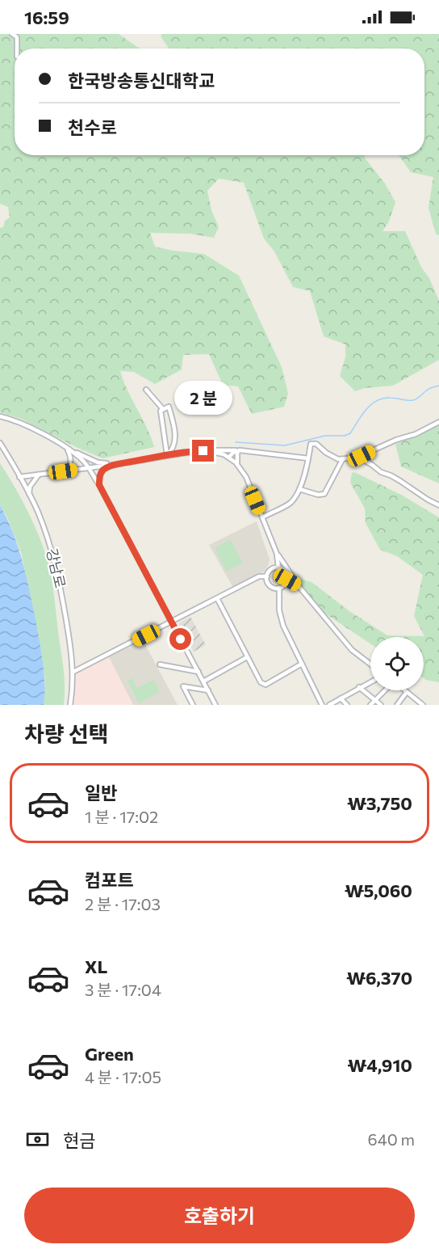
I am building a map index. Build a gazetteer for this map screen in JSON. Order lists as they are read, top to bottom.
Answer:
{
  "streets": {
    "street": ["강남로"]
  },
  "page": {
    "status": "16:59",
    "banner": ["한국방송통신대학교", "천수로"],
    "bubble": "2 분",
    "heading": "차량 선택",
    "list": [
      {
        "name": "일반",
        "note": "1 분 · 17:02",
        "value": "₩3,750"
      },
      {
        "name": "컴포트",
        "note": "2 분 · 17:03",
        "value": "₩5,060"
      },
      {
        "name": "XL",
        "note": "3 분 · 17:04",
        "value": "₩6,370"
      },
      {
        "name": "Green",
        "note": "4 분 · 17:05",
        "value": "₩4,910"
      }
    ],
    "pay": ["현금", "640 m"],
    "buttons": "호출하기"
  }
}
